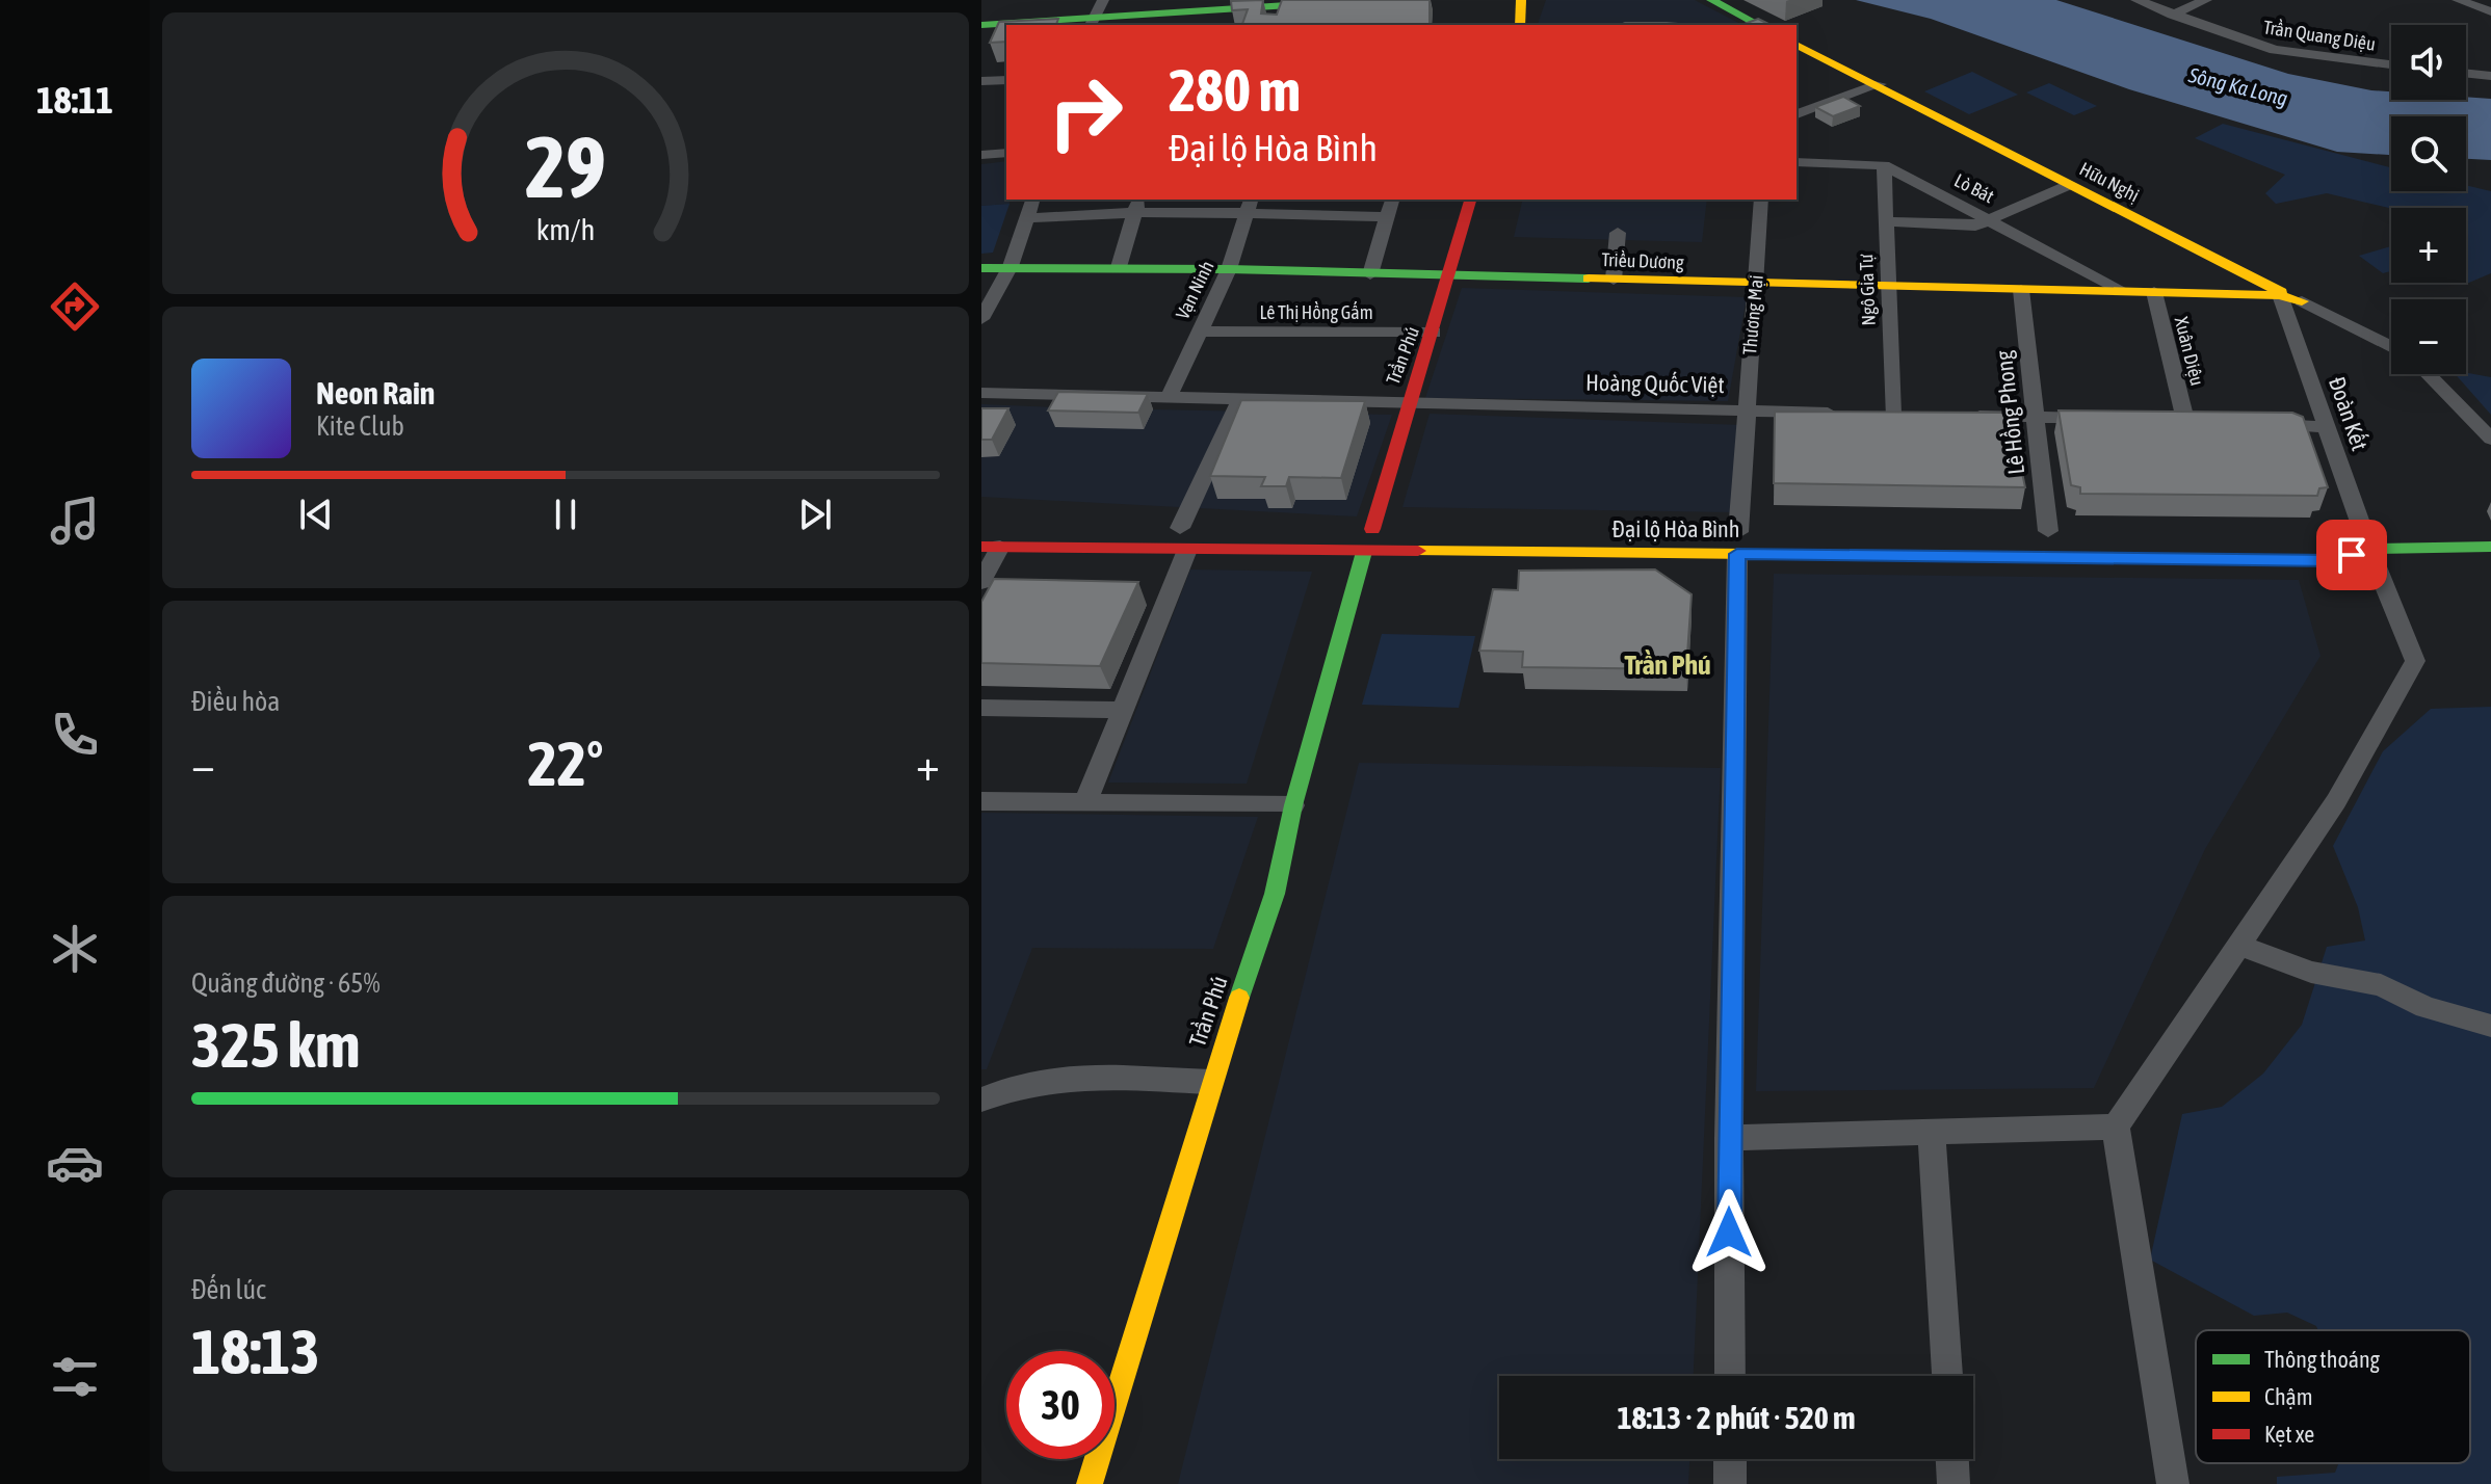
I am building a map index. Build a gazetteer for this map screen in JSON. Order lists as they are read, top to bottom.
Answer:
{
  "streets": {
    "main road": [
      "Hữu Nghị",
      "Triều Dương",
      "Trần Phú",
      "Đại lộ Hòa Bình"
    ],
    "street": [
      "Trần Quang Diệu",
      "Lò Bát",
      "Vạn Ninh",
      "Ngô Gia Tự",
      "Lê Thị Hồng Gấm",
      "Thương Mại",
      "Xuân Diệu",
      "Hoàng Quốc Việt",
      "Lê Hồng Phong",
      "Đoàn Kết"
    ]
  },
  "crossings": [
    ["Hữu Nghị", "Triều Dương"],
    ["Lò Bát", "Triều Dương"],
    ["Lò Bát", "Ngô Gia Tự"],
    ["Triều Dương", "Vạn Ninh"],
    ["Triều Dương", "Ngô Gia Tự"],
    ["Triều Dương", "Thương Mại"],
    ["Triều Dương", "Xuân Diệu"],
    ["Triều Dương", "Trần Phú"],
    ["Triều Dương", "Lê Hồng Phong"],
    ["Triều Dương", "Đoàn Kết"],
    ["Vạn Ninh", "Lê Thị Hồng Gấm"],
    ["Vạn Ninh", "Hoàng Quốc Việt"],
    ["Lê Thị Hồng Gấm", "Trần Phú"],
    ["Thương Mại", "Hoàng Quốc Việt"],
    ["Thương Mại", "Đại lộ Hòa Bình"],
    ["Trần Phú", "Hoàng Quốc Việt"],
    ["Trần Phú", "Đại lộ Hòa Bình"],
    ["Đoàn Kết", "Đại lộ Hòa Bình"]
  ],
  "districts": ["Trần Phú"],
  "water": ["Sông Ka Long"],
  "legend": ["Thông thoáng", "Chậm", "Kẹt xe"],
  "page": {
    "tabs": "18:11",
    "map_buttons": ["+", "−"],
    "turn": ["280 m", "Đại lộ Hòa Bình"],
    "song": ["Neon Rain", "Kite Club"],
    "tile": [
      "Điều hòa",
      ["Quãng đường · 65%", "325 km"],
      ["Đến lúc", "18:13"]
    ],
    "heat": ["−", "22°", "+"],
    "limit": "30",
    "trip": "18:13 · 2 phút · 520 m",
    "gauge": ["29", "km/h"]
  }
}
